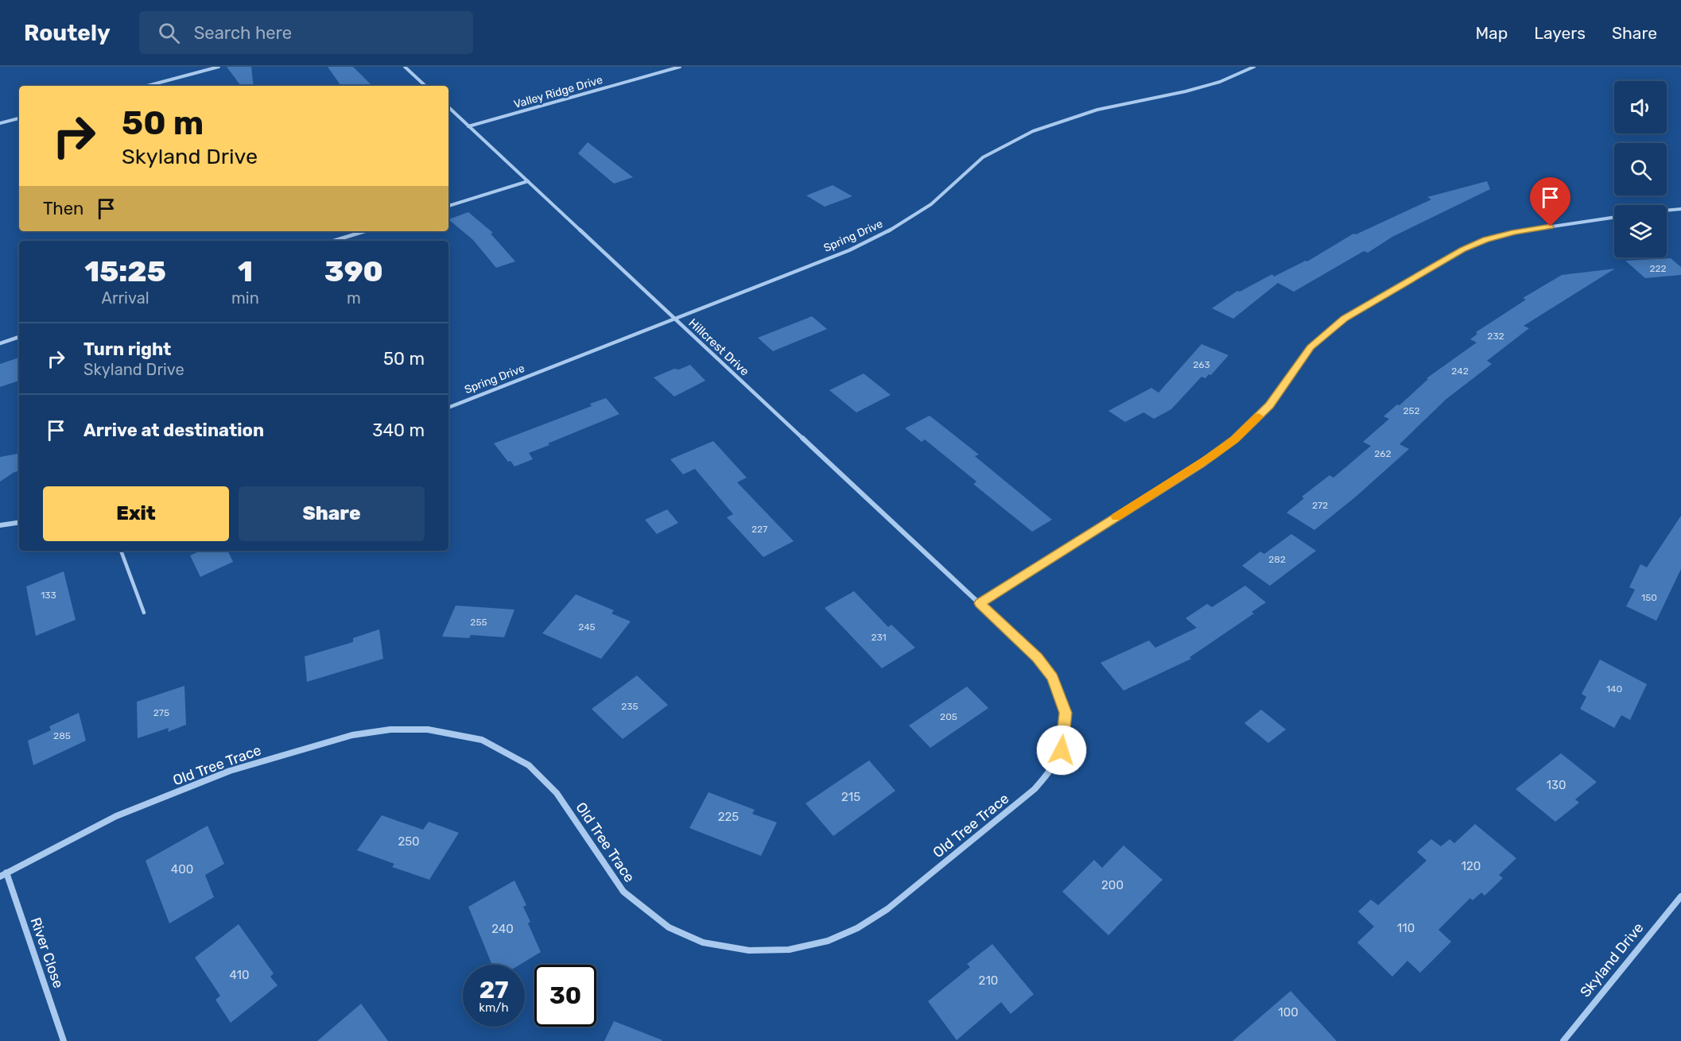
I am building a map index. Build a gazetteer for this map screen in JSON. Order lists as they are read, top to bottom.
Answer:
{
  "streets": {
    "street": [
      "Valley Ridge Drive",
      "Spring Drive",
      "Hillcrest Drive",
      "Old Tree Trace",
      "River Close",
      "Skyland Drive"
    ]
  },
  "crossings": [
    ["Valley Ridge Drive", "Hillcrest Drive"],
    ["Spring Drive", "Hillcrest Drive"],
    ["Hillcrest Drive", "Old Tree Trace"],
    ["Old Tree Trace", "River Close"]
  ],
  "house_numbers": [
    "222",
    "232",
    "263",
    "242",
    "252",
    "262",
    "272",
    "227",
    "282",
    "133",
    "150",
    "255",
    "245",
    "231",
    "140",
    "235",
    "275",
    "205",
    "285",
    "130",
    "215",
    "225",
    "250",
    "120",
    "400",
    "200",
    "110",
    "240",
    "410",
    "210",
    "100"
  ],
  "page": {
    "header": "Routely",
    "search": "Search here",
    "nav": ["Map", "Layers", "Share"],
    "turn": ["50 m", "Skyland Drive"],
    "then": "Then",
    "eta": [
      "15:25",
      "Arrival",
      "1",
      "min",
      "390",
      "m"
    ],
    "list": [
      {
        "name": "Turn right",
        "note": "Skyland Drive",
        "value": "50 m"
      },
      {
        "name": "Arrive at destination",
        "value": "340 m"
      }
    ],
    "buttons": ["Exit", "Share"],
    "speed": "27 km/h",
    "limit": "30"
  }
}
